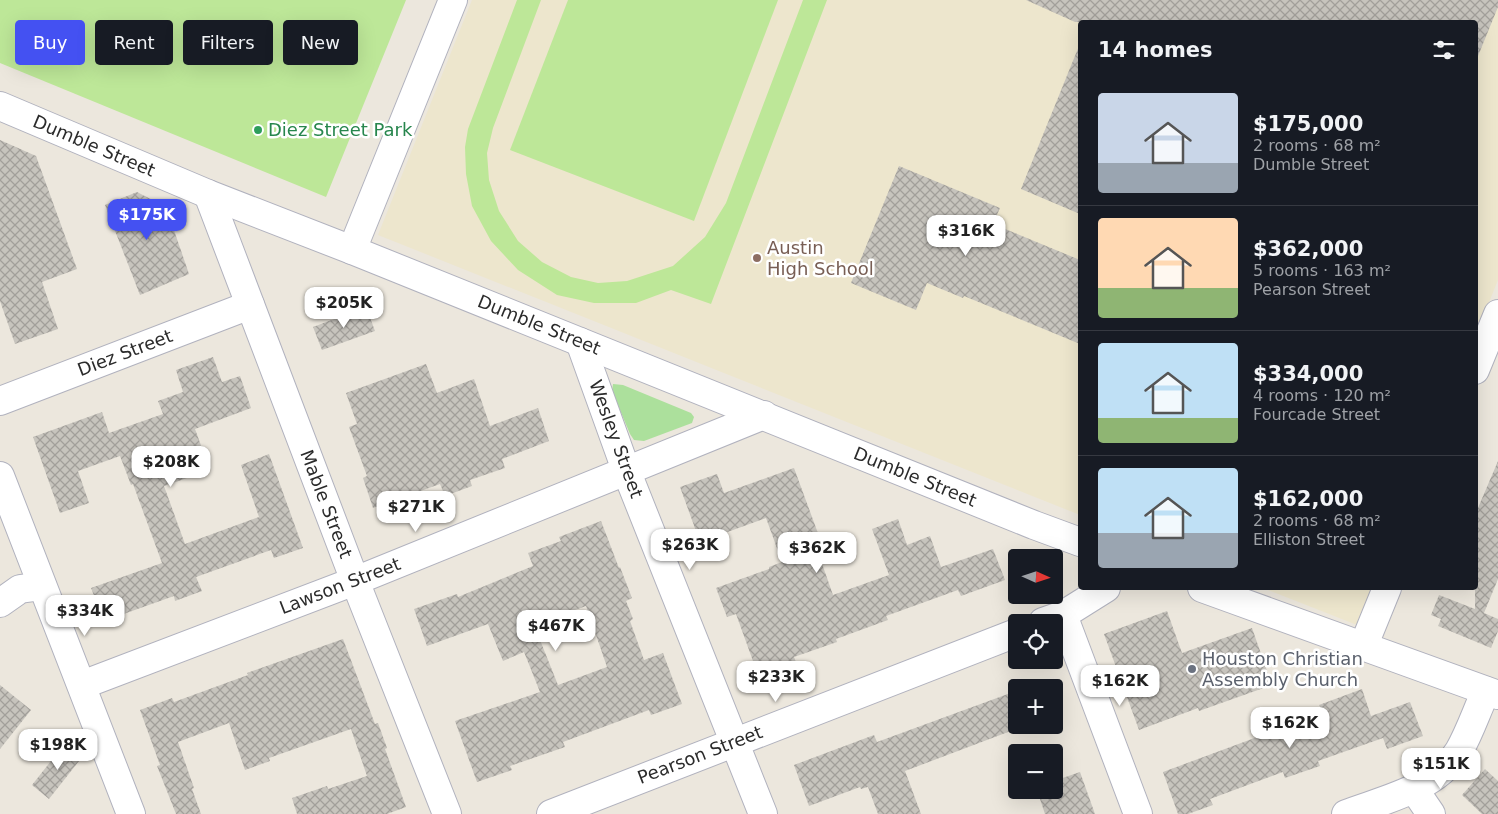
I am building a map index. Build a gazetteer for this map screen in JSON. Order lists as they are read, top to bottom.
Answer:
{
  "streets": {
    "street": [
      "Dumble Street",
      "Diez Street",
      "Wesley Street",
      "Mable Street",
      "Lawson Street",
      "Pearson Street"
    ]
  },
  "crossings": [
    ["Dumble Street", "Wesley Street"],
    ["Dumble Street", "Mable Street"],
    ["Dumble Street", "Lawson Street"],
    ["Diez Street", "Mable Street"],
    ["Wesley Street", "Lawson Street"],
    ["Wesley Street", "Pearson Street"],
    ["Mable Street", "Lawson Street"]
  ],
  "places": ["Diez Street Park", "Austin High School", "Houston Christian Assembly Church"],
  "north": "right",
  "page": {
    "chip": [
      "Buy",
      "Rent",
      "Filters",
      "New"
    ],
    "heading": "14 homes",
    "list": [
      {
        "name": "$175,000",
        "note": "2 rooms · 68 m² · Dumble Street"
      },
      {
        "name": "$362,000",
        "note": "5 rooms · 163 m² · Pearson Street"
      },
      {
        "name": "$334,000",
        "note": "4 rooms · 120 m² · Fourcade Street"
      },
      {
        "name": "$162,000",
        "note": "2 rooms · 68 m² · Elliston Street"
      }
    ],
    "price": [
      "$175K",
      "$316K",
      "$205K",
      "$208K",
      "$271K",
      "$263K",
      "$362K",
      "$334K",
      "$467K",
      "$233K",
      "$162K",
      "$162K",
      "$198K",
      "$151K"
    ],
    "map_buttons": ["+", "−"]
  }
}
